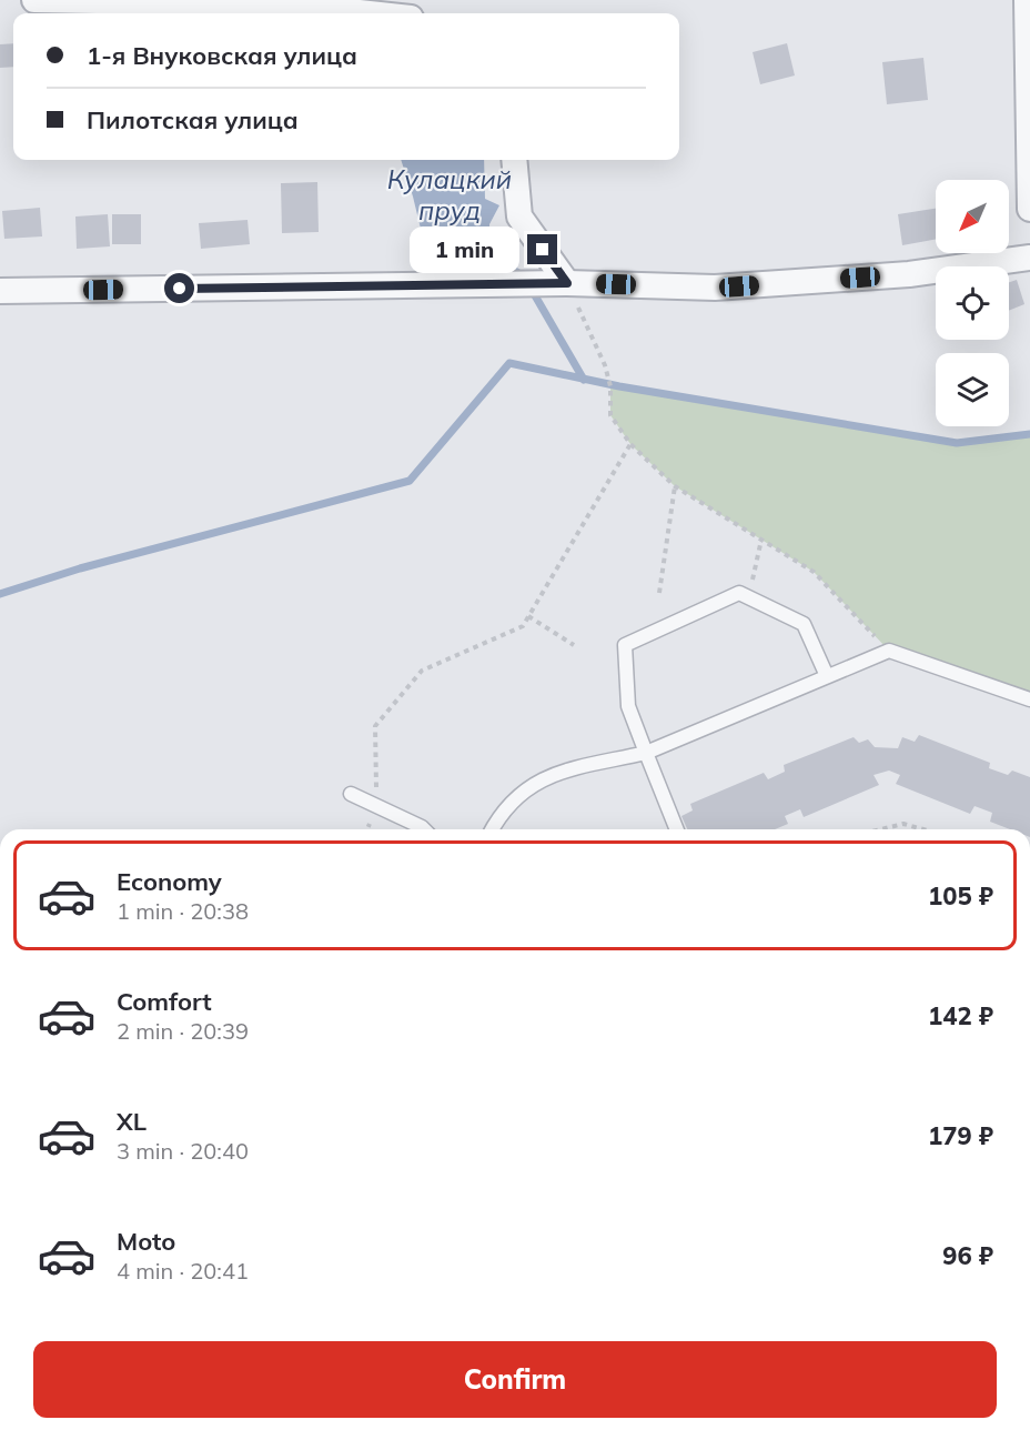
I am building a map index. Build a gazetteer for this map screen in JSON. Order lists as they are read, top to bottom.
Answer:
{
  "water": ["Кулацкий пруд"],
  "north": "bottom left",
  "page": {
    "banner": ["1-я Внуковская улица", "Пилотская улица"],
    "bubble": "1 min",
    "list": [
      {
        "name": "Economy",
        "note": "1 min · 20:38",
        "value": "105 ₽"
      },
      {
        "name": "Comfort",
        "note": "2 min · 20:39",
        "value": "142 ₽"
      },
      {
        "name": "XL",
        "note": "3 min · 20:40",
        "value": "179 ₽"
      },
      {
        "name": "Moto",
        "note": "4 min · 20:41",
        "value": "96 ₽"
      }
    ],
    "buttons": "Confirm"
  }
}
